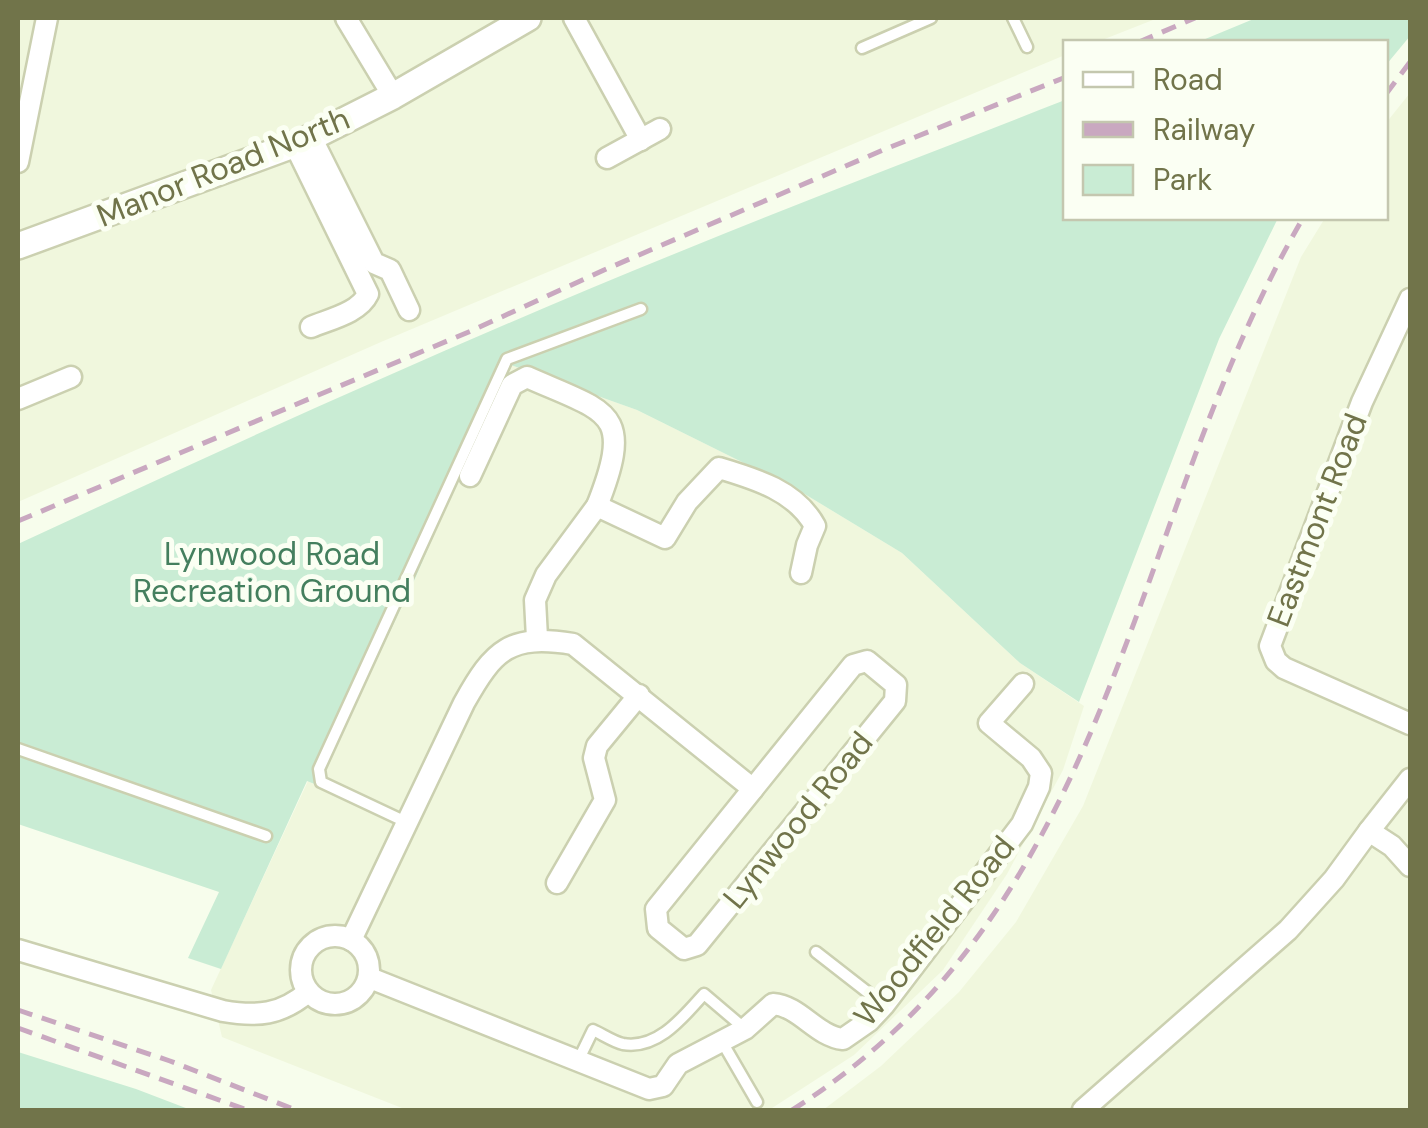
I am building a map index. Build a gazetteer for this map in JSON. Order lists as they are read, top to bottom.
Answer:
{
  "streets": {
    "street": [
      "Manor Road North",
      "Eastmont Road",
      "Lynwood Road",
      "Woodfield Road"
    ]
  },
  "parks": ["Lynwood Road Recreation Ground"],
  "legend": ["Road", "Railway", "Park"]
}
